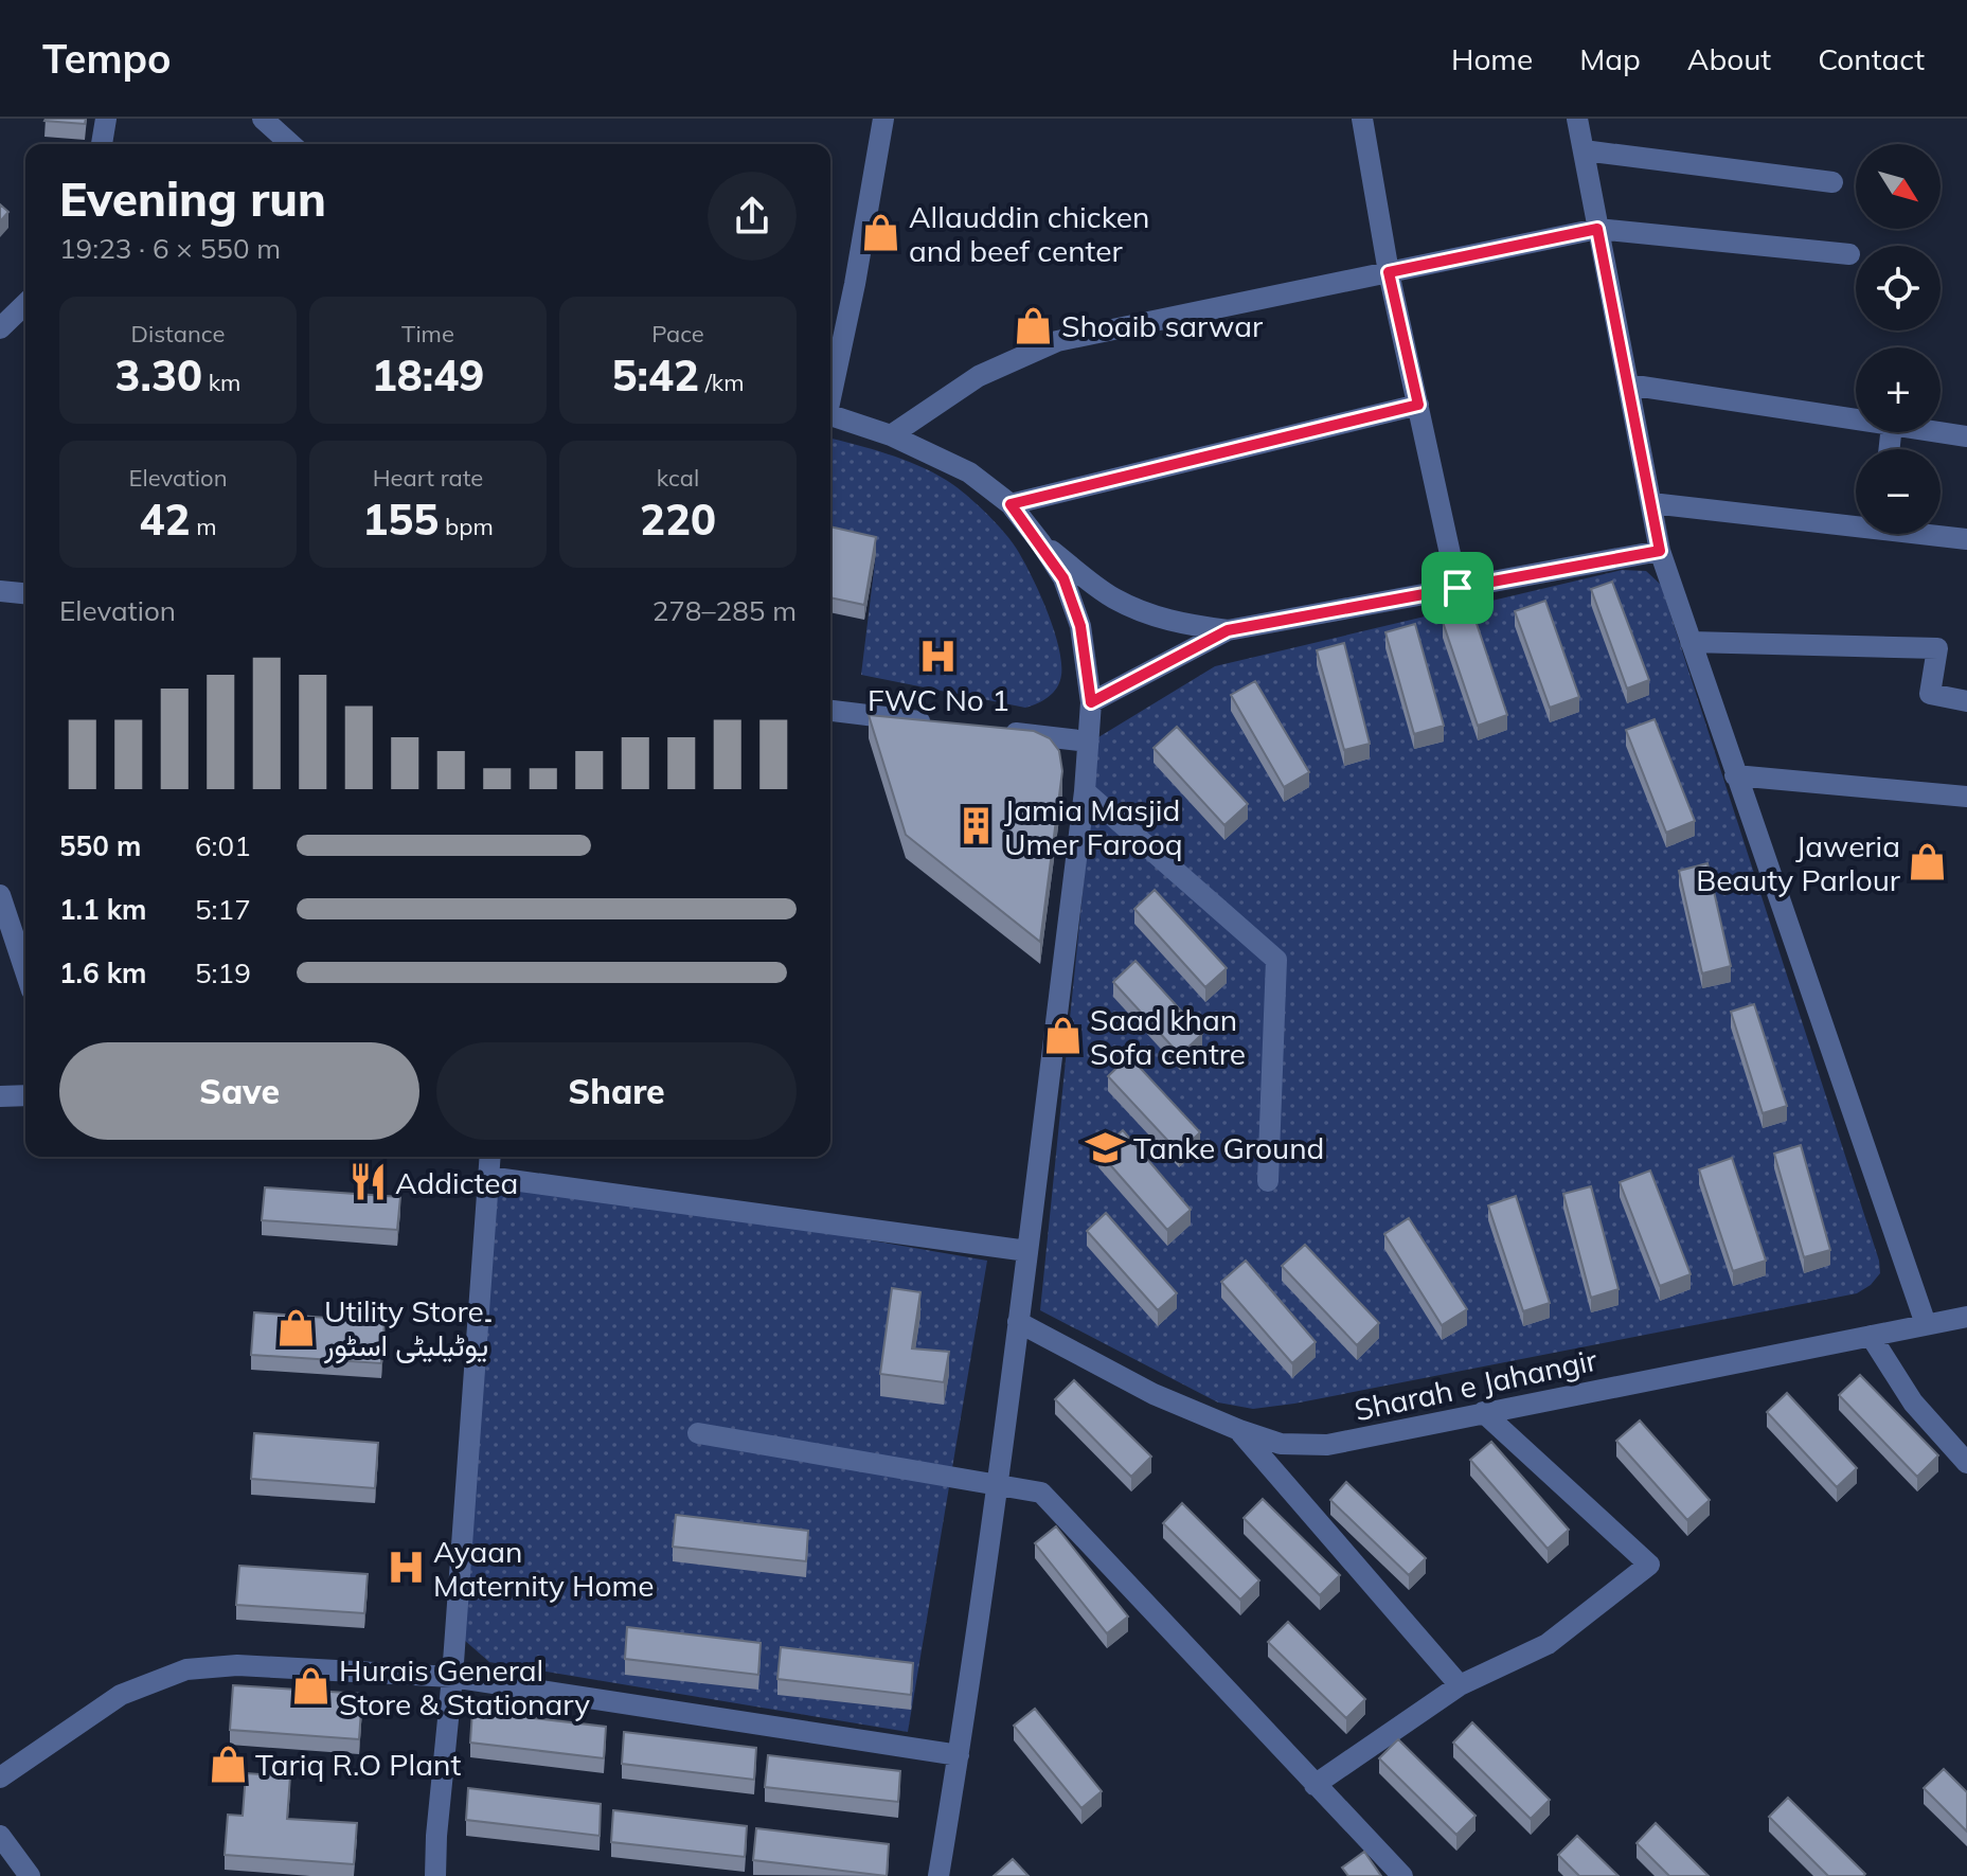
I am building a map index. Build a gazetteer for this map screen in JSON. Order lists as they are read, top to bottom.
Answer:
{
  "streets": {
    "street": ["Sharah e Jahangir"]
  },
  "places": {
    "shop": [
      "Allauddin chicken and beef center",
      "Shoaib sarwar",
      "Jaweria Beauty Parlour",
      "Saad khan Sofa centre",
      "Utility Store۔ یوٹیلیٹی اسٹور",
      "Hurais General Store & Stationary",
      "Tariq R.O Plant"
    ],
    "hospital": ["FWC No 1", "Ayaan Maternity Home"],
    "building": ["Jamia Masjid Umer Farooq"],
    "school or university": ["Tanke Ground"],
    "restaurant": ["Addictea"]
  },
  "north": "bottom right",
  "page": {
    "header": "Tempo",
    "nav": [
      "Home",
      "Map",
      "About",
      "Contact"
    ],
    "map_buttons": ["+", "−"],
    "heading": ["Evening run", "19:23 · 6 × 550 m"],
    "stats": [
      ["Distance", "3.30 km"],
      ["Time", "18:49"],
      ["Pace", "5:42 /km"],
      ["Elevation", "42 m"],
      ["Heart rate", "155 bpm"],
      ["kcal", "220"]
    ],
    "chart": ["Elevation", "278–285 m"],
    "list": [
      {
        "name": "550 m",
        "note": "6:01"
      },
      {
        "name": "1.1 km",
        "note": "5:17"
      },
      {
        "name": "1.6 km",
        "note": "5:19"
      }
    ],
    "buttons": ["Save", "Share"]
  }
}
